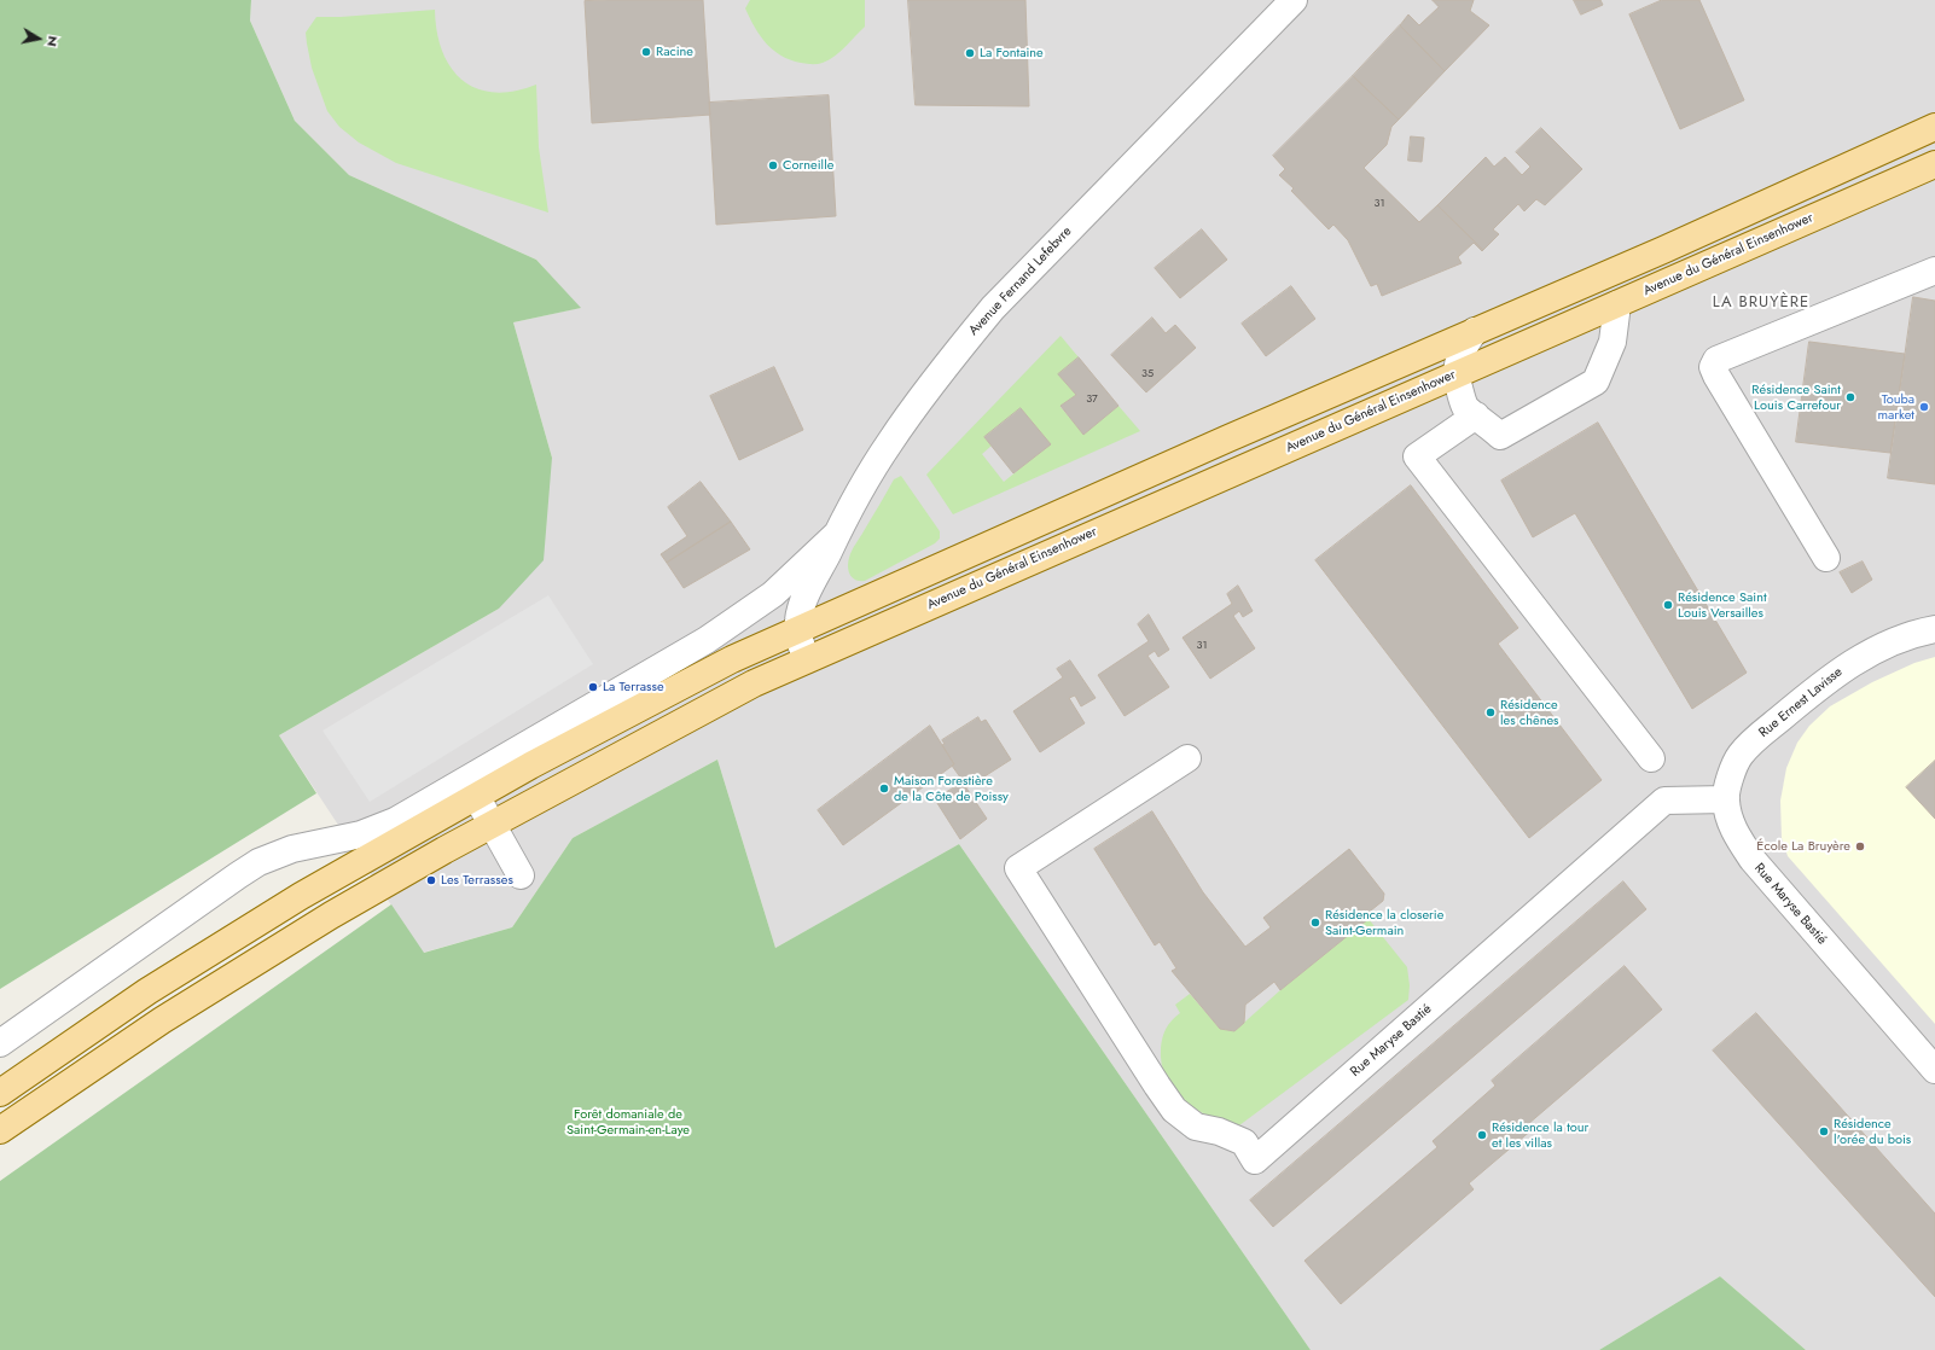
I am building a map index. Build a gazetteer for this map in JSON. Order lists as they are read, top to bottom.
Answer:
{
  "streets": {
    "main road": ["Avenue du Général Einsenhower"],
    "street": ["Avenue Fernand Lefebvre", "Rue Ernest Lavisse", "Rue Maryse Bastié"]
  },
  "crossings": [
    ["Rue Ernest Lavisse", "Rue Maryse Bastié"]
  ],
  "districts": ["LA BRUYÈRE"],
  "parks": ["Forêt domaniale de Saint-Germain-en-Laye"],
  "places": [
    "Racine",
    "La Fontaine",
    "Corneille",
    "Résidence Saint Louis Carrefour",
    "Touba market",
    "Résidence Saint Louis Versailles",
    "La Terrasse",
    "Résidence les chênes",
    "Maison Forestière de la Côte de Poissy",
    "École La Bruyère",
    "Les Terrasses",
    "Résidence la closerie Saint-Germain",
    "Résidence l'orée du bois",
    "Résidence la tour et les villas"
  ],
  "house_numbers": [
    "31",
    "35",
    "37",
    "31"
  ],
  "north": "right"
}
